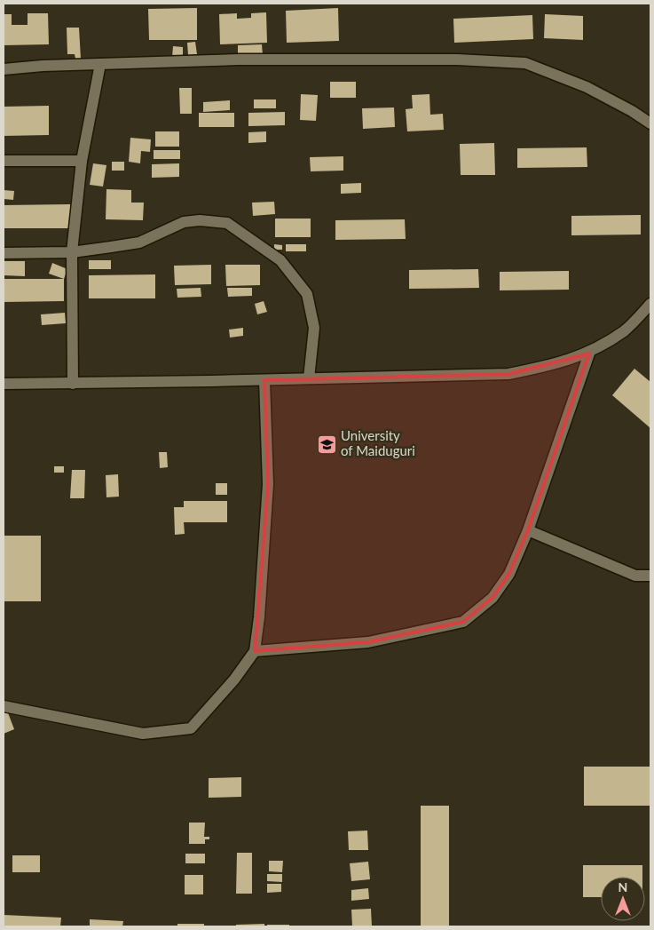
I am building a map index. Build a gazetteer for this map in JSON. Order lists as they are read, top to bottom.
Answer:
{
  "places": {
    "school or university": ["University of Maiduguri"]
  },
  "north": "top"
}
